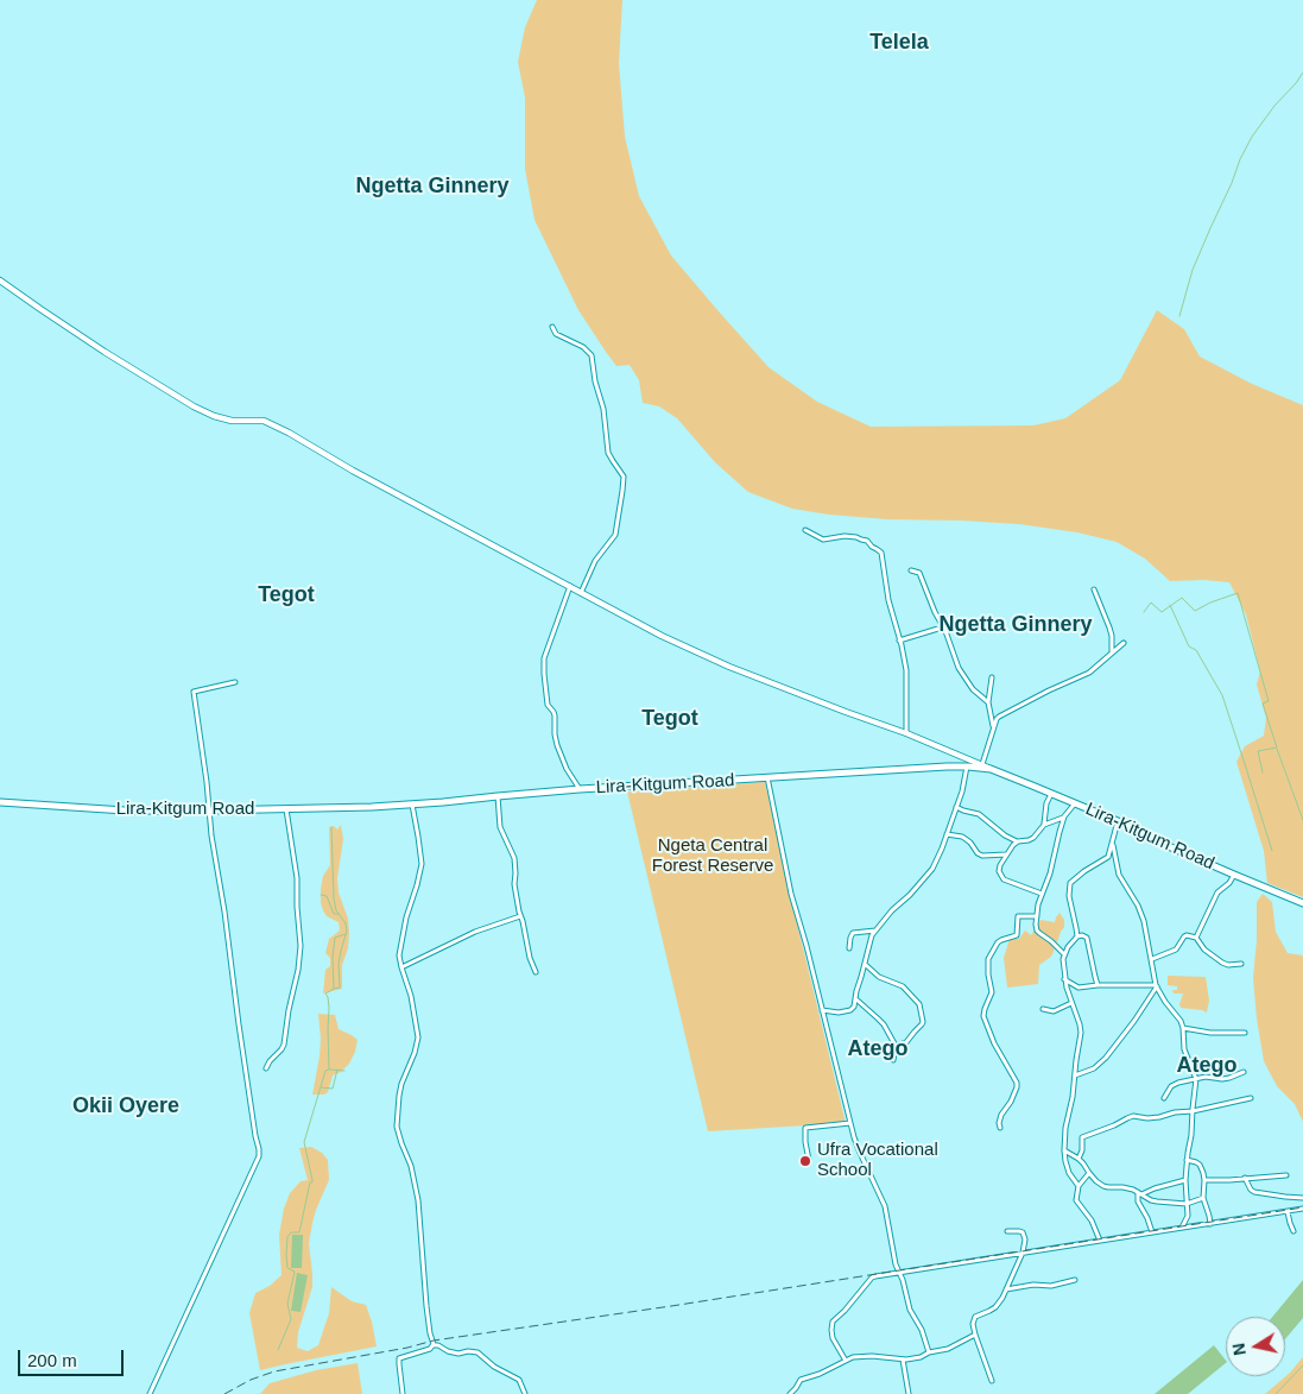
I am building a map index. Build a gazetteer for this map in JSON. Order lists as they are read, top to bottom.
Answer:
{
  "streets": {
    "main road": ["Lira-Kitgum Road"]
  },
  "districts": [
    "Telela",
    "Ngetta Ginnery",
    "Tegot",
    "Ngetta Ginnery",
    "Tegot",
    "Atego",
    "Atego",
    "Okii Oyere"
  ],
  "parks": ["Ngeta Central Forest Reserve"],
  "places": ["Ufra Vocational School"],
  "scale_bar": "200 m",
  "north": "left"
}
